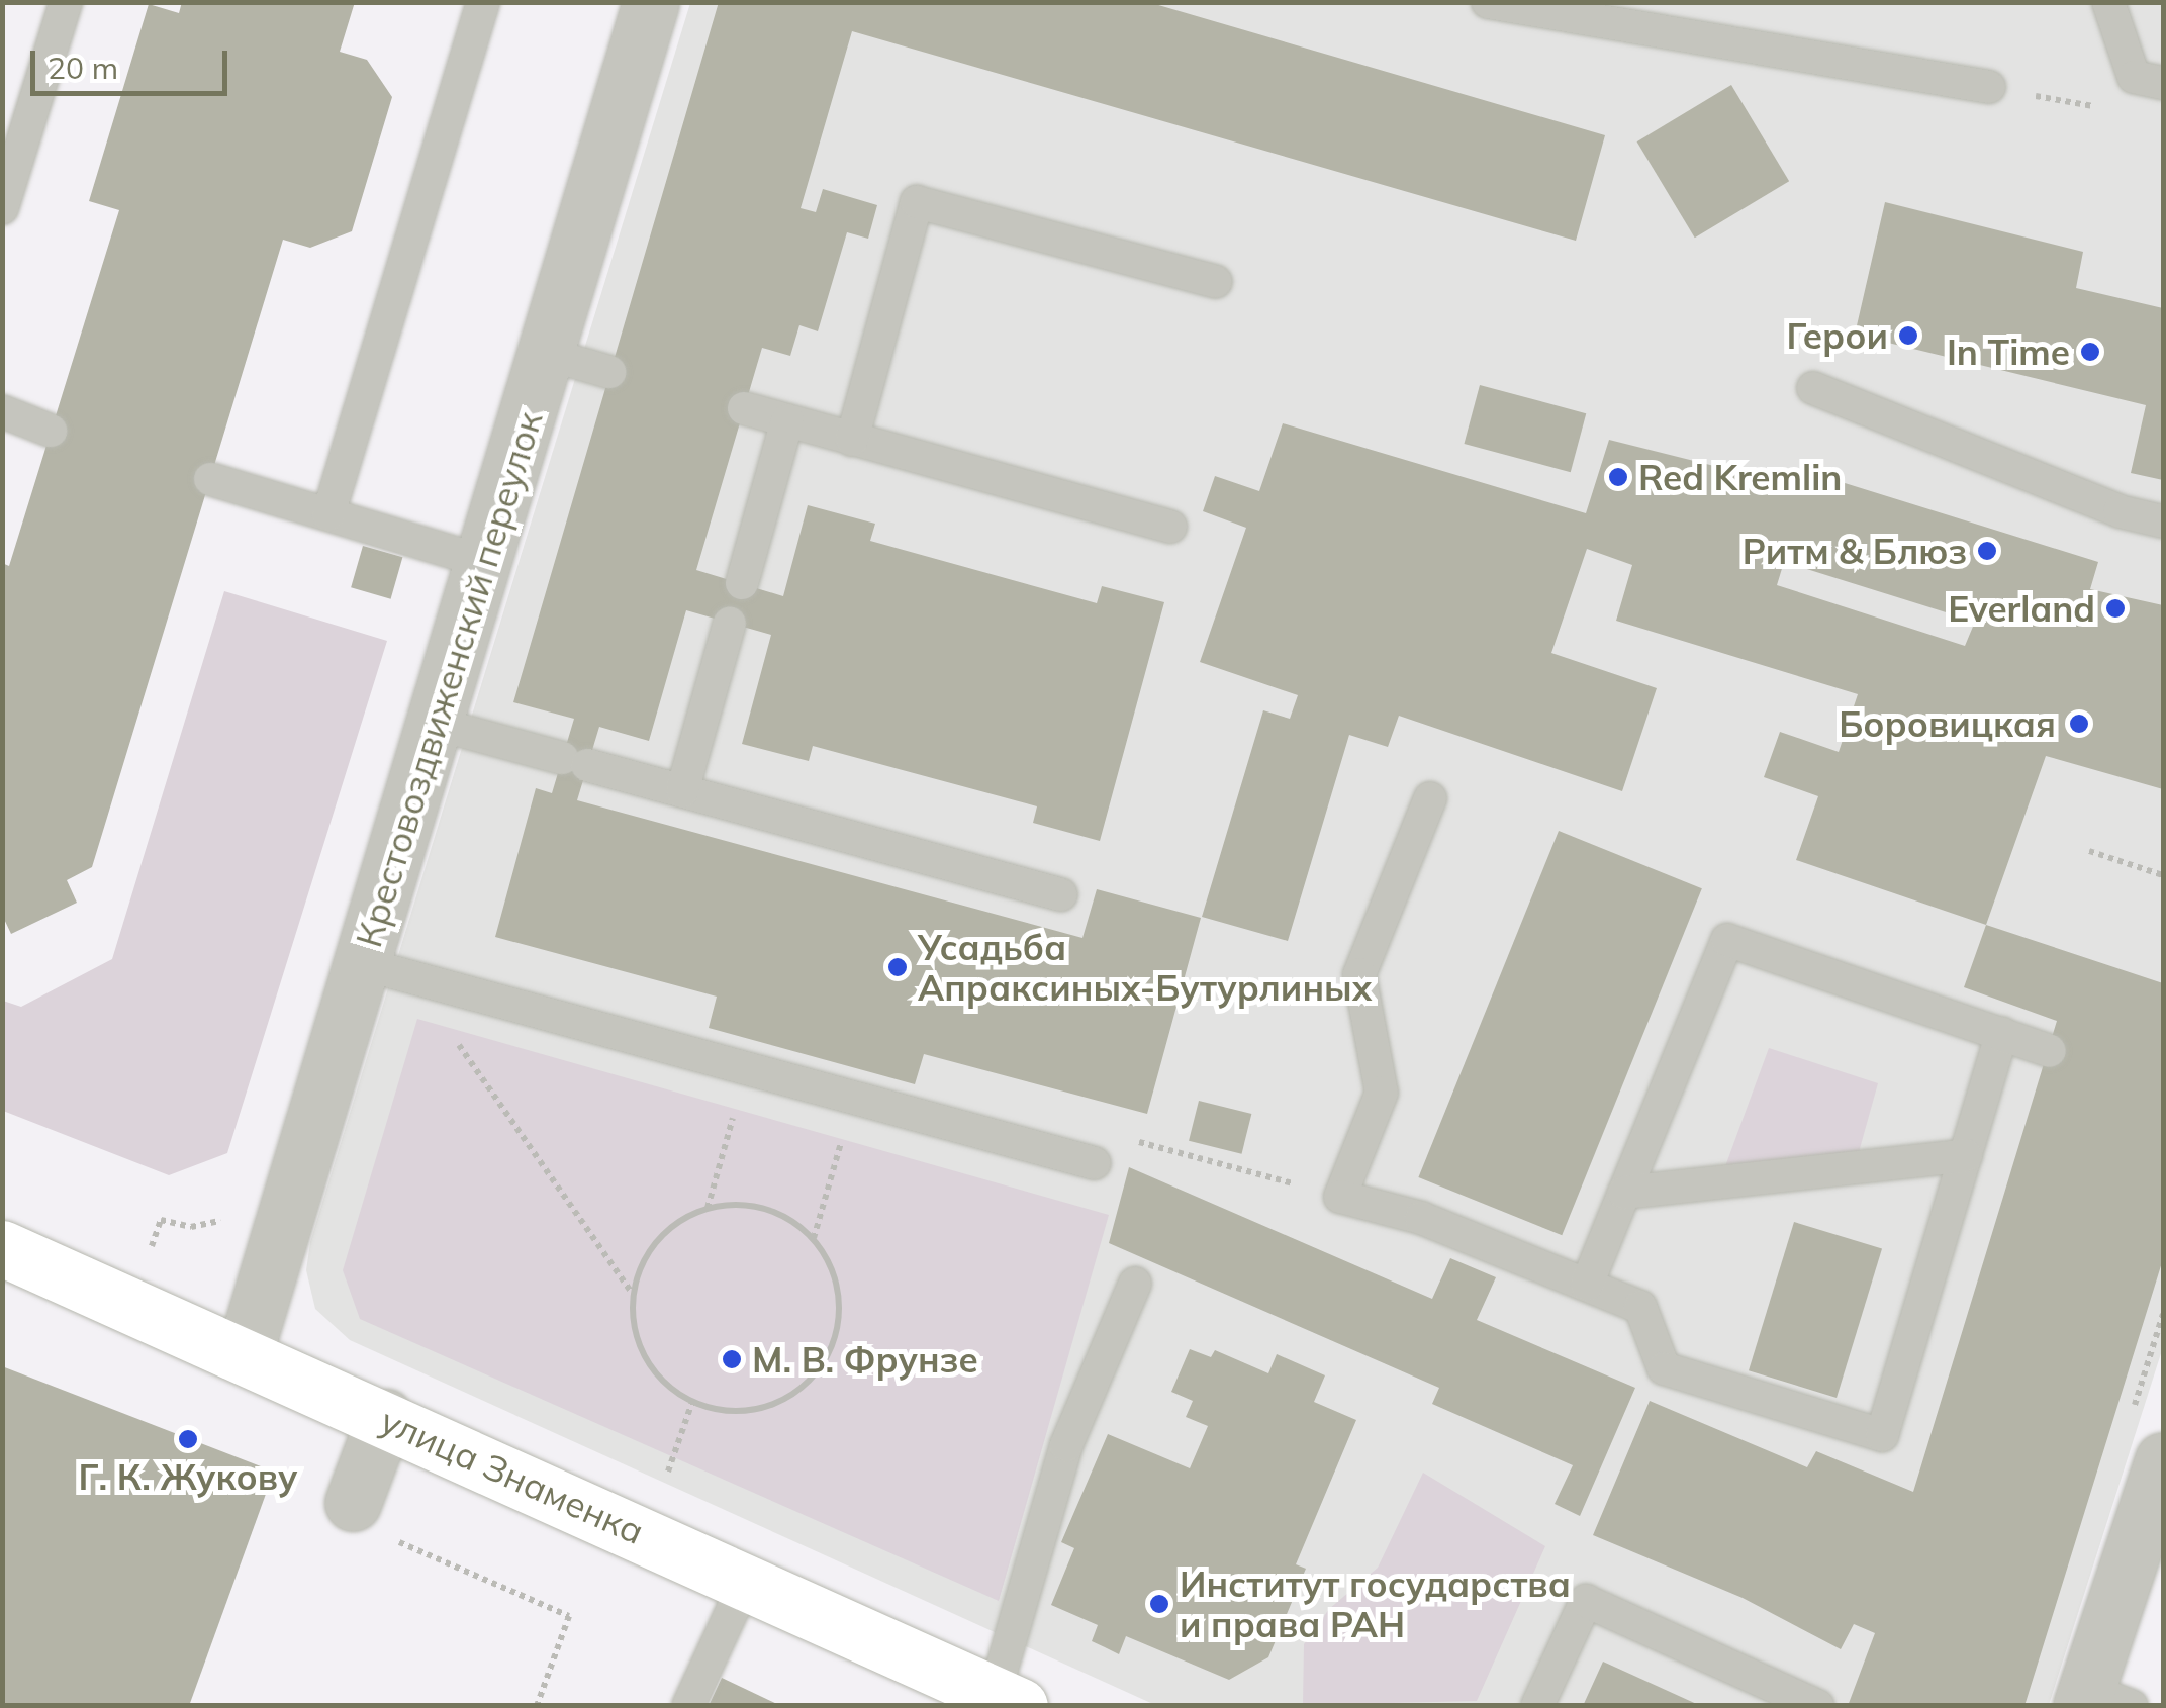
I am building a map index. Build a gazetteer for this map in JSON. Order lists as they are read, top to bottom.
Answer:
{
  "streets": {
    "main road": ["улица Знаменка"],
    "street": ["Крестовоздвиженский переулок"]
  },
  "crossings": [
    ["Крестовоздвиженский переулок", "улица Знаменка"]
  ],
  "places": [
    "Герои",
    "In Time",
    "Red Kremlin",
    "Ритм & Блюз",
    "Everland",
    "Боровицкая",
    "Усадьба Апраксиных-Бутурлиных",
    "М. В. Фрунзе",
    "Г. К. Жукову",
    "Институт государства и права РАН"
  ],
  "scale_bar": "20 m"
}
